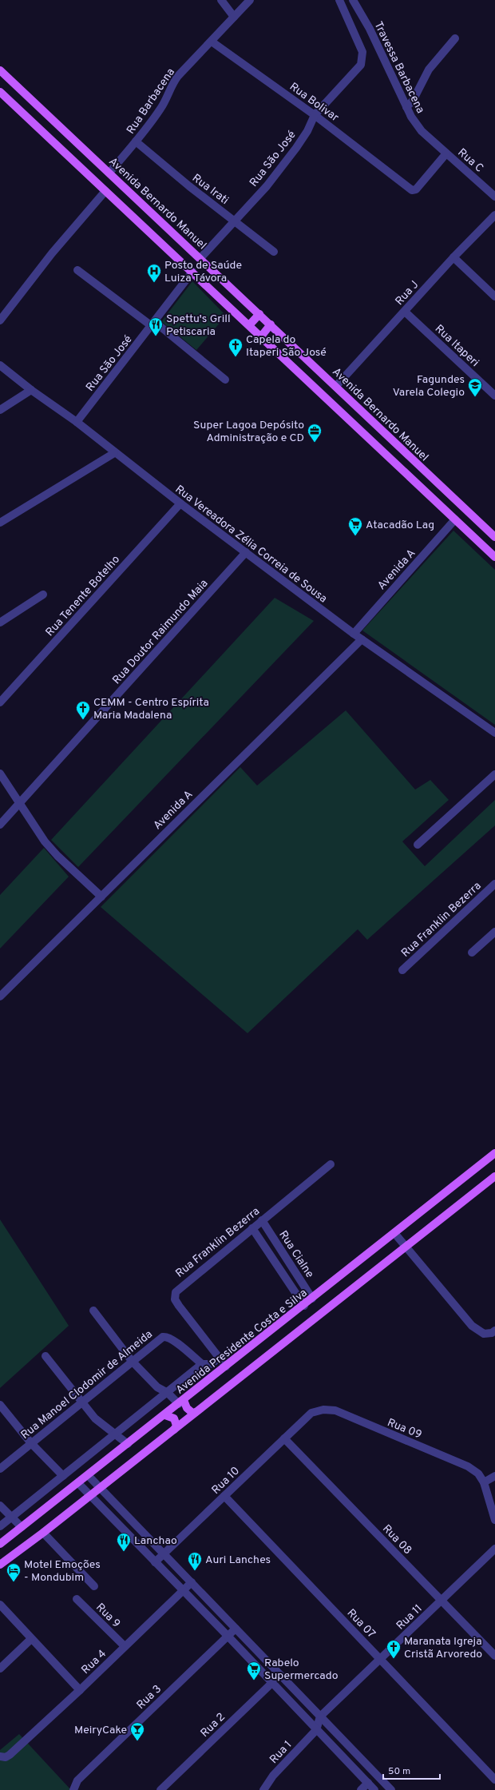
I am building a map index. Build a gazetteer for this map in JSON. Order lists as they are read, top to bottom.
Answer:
{
  "streets": {
    "main road": ["Avenida Bernardo Manuel", "Avenida Presidente Costa e Silva"],
    "street": [
      "Travessa Barbacena",
      "Rua Barbacena",
      "Rua Bolivar",
      "Rua São José",
      "Rua C",
      "Rua Irati",
      "Rua J",
      "Rua Itaperi",
      "Rua Vereadora Zélia Correia de Sousa",
      "Avenida A",
      "Rua Tenente Botelho",
      "Rua Doutor Raimundo Maia",
      "Rua Franklin Bezerra",
      "Rua Cialne",
      "Rua Manoel Clodomir de Almeida",
      "Rua 09",
      "Rua 10",
      "Rua 08",
      "Rua 9",
      "Rua 11",
      "Rua 07",
      "Rua 4",
      "Rua 3",
      "Rua 2",
      "Rua 1"
    ]
  },
  "crossings": [
    ["Travessa Barbacena", "Rua Bolivar"],
    ["Travessa Barbacena", "Rua C"],
    ["Rua Barbacena", "Rua Bolivar"],
    ["Rua Barbacena", "Rua Irati"],
    ["Rua Barbacena", "Avenida Bernardo Manuel"],
    ["Rua Bolivar", "Rua São José"],
    ["Rua Bolivar", "Rua C"],
    ["Rua São José", "Rua Irati"],
    ["Rua São José", "Avenida Bernardo Manuel"],
    ["Rua São José", "Rua Vereadora Zélia Correia de Sousa"],
    ["Avenida Bernardo Manuel", "Rua J"],
    ["Rua J", "Rua Itaperi"],
    ["Rua Vereadora Zélia Correia de Sousa", "Avenida A"],
    ["Rua Vereadora Zélia Correia de Sousa", "Rua Tenente Botelho"],
    ["Rua Vereadora Zélia Correia de Sousa", "Rua Doutor Raimundo Maia"],
    ["Rua Franklin Bezerra", "Rua Cialne"],
    ["Rua Franklin Bezerra", "Avenida Presidente Costa e Silva"],
    ["Rua Cialne", "Avenida Presidente Costa e Silva"],
    ["Rua 09", "Rua 10"],
    ["Rua 10", "Rua 08"],
    ["Rua 10", "Rua 07"],
    ["Rua 08", "Rua 11"],
    ["Rua 9", "Rua 4"],
    ["Rua 11", "Rua 07"]
  ],
  "places": {
    "hospital": ["Posto de Saúde Luiza Távora"],
    "restaurant": ["Spettu's Grill Petiscaria", "Lanchao", "Auri Lanches"],
    "church": ["Capela do Itaperi São José", "CEMM - Centro Espírita Maria Madalena", "Maranata Igreja Cristã Arvoredo"],
    "school or university": ["Fagundes Varela Colegio"],
    "office": ["Super Lagoa Depósito Administração e CD"],
    "supermarket": ["Atacadão Lag", "Rabelo Supermercado"],
    "hotel": ["Motel Emoções - Mondubim"],
    "bar": ["MeiryCake"]
  },
  "scale_bar": "50 m"
}
